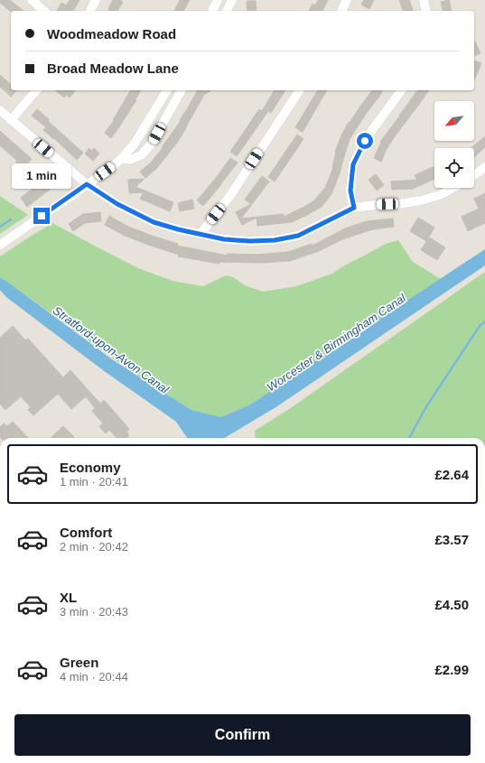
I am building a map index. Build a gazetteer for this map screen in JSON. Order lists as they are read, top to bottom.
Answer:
{
  "water": ["Worcester & Birmingham Canal", "Stratford-upon-Avon Canal"],
  "north": "bottom left",
  "page": {
    "banner": ["Woodmeadow Road", "Broad Meadow Lane"],
    "bubble": "1 min",
    "list": [
      {
        "name": "Economy",
        "note": "1 min · 20:41",
        "value": "£2.64"
      },
      {
        "name": "Comfort",
        "note": "2 min · 20:42",
        "value": "£3.57"
      },
      {
        "name": "XL",
        "note": "3 min · 20:43",
        "value": "£4.50"
      },
      {
        "name": "Green",
        "note": "4 min · 20:44",
        "value": "£2.99"
      }
    ],
    "buttons": "Confirm"
  }
}
